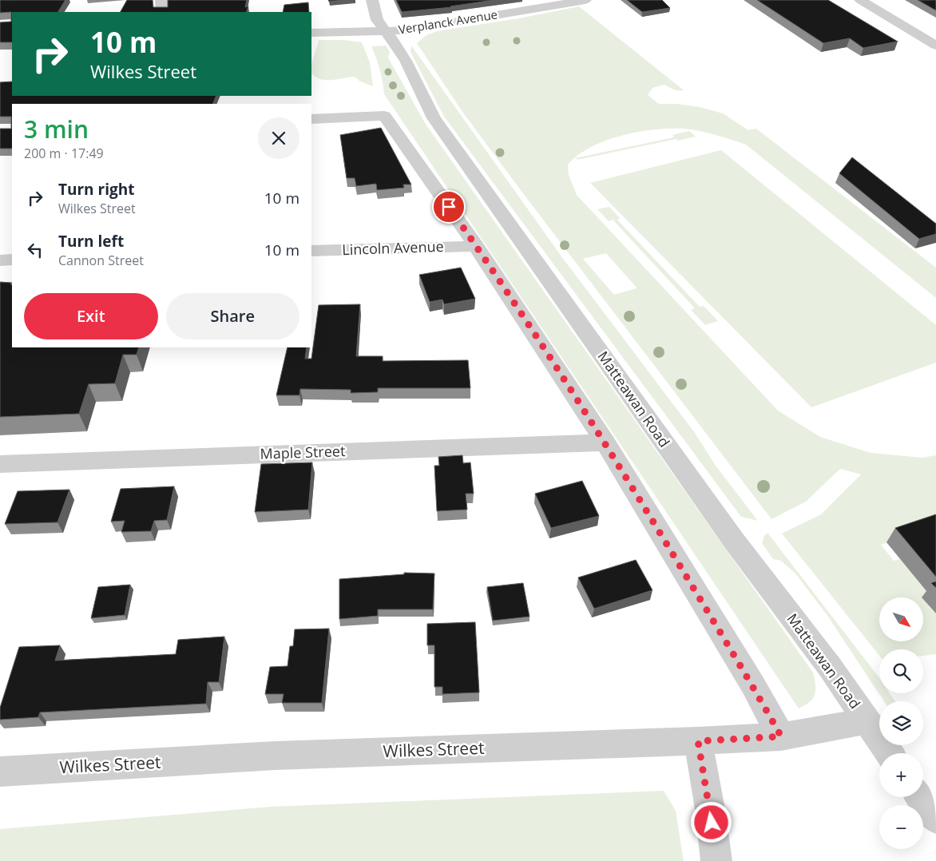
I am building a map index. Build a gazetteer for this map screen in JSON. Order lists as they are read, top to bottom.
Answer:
{
  "streets": {
    "street": [
      "Verplanck Avenue",
      "Lincoln Avenue",
      "Matteawan Road",
      "Maple Street",
      "Wilkes Street"
    ]
  },
  "crossings": [
    ["Verplanck Avenue", "Matteawan Road"],
    ["Matteawan Road", "Wilkes Street"]
  ],
  "north": "bottom right",
  "page": {
    "turn": ["10 m", "Wilkes Street"],
    "heading": ["3 min", "200 m · 17:49"],
    "list": [
      {
        "name": "Turn right",
        "note": "Wilkes Street",
        "value": "10 m"
      },
      {
        "name": "Turn left",
        "note": "Cannon Street",
        "value": "10 m"
      }
    ],
    "buttons": ["Exit", "Share"],
    "map_buttons": ["+", "−"]
  }
}
